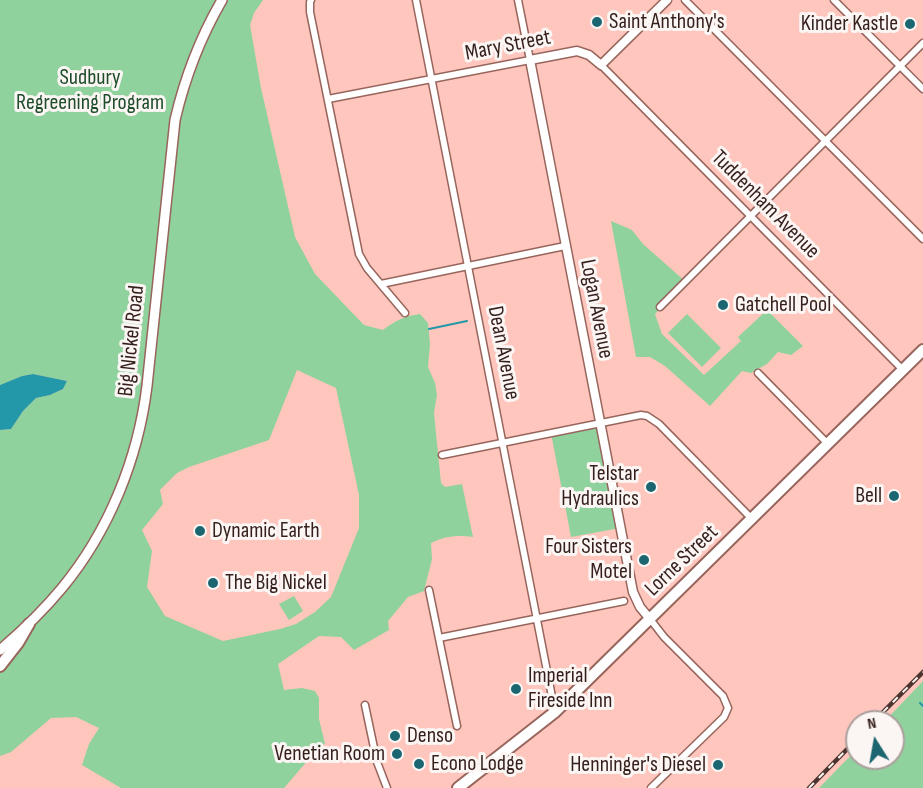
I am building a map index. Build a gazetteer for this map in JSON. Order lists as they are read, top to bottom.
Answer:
{
  "streets": {
    "main road": ["Big Nickel Road", "Lorne Street"],
    "street": [
      "Mary Street",
      "Tuddenham Avenue",
      "Logan Avenue",
      "Dean Avenue"
    ]
  },
  "crossings": [
    ["Mary Street", "Tuddenham Avenue"],
    ["Mary Street", "Logan Avenue"],
    ["Mary Street", "Dean Avenue"],
    ["Tuddenham Avenue", "Lorne Street"],
    ["Logan Avenue", "Lorne Street"],
    ["Dean Avenue", "Lorne Street"]
  ],
  "parks": ["Sudbury Regreening Program"],
  "places": [
    "Saint Anthony's",
    "Kinder Kastle",
    "Gatchell Pool",
    "Telstar Hydraulics",
    "Bell",
    "Dynamic Earth",
    "Four Sisters Motel",
    "The Big Nickel",
    "Imperial Fireside Inn",
    "Denso",
    "Venetian Room",
    "Econo Lodge",
    "Henninger's Diesel"
  ],
  "north": "top"
}
